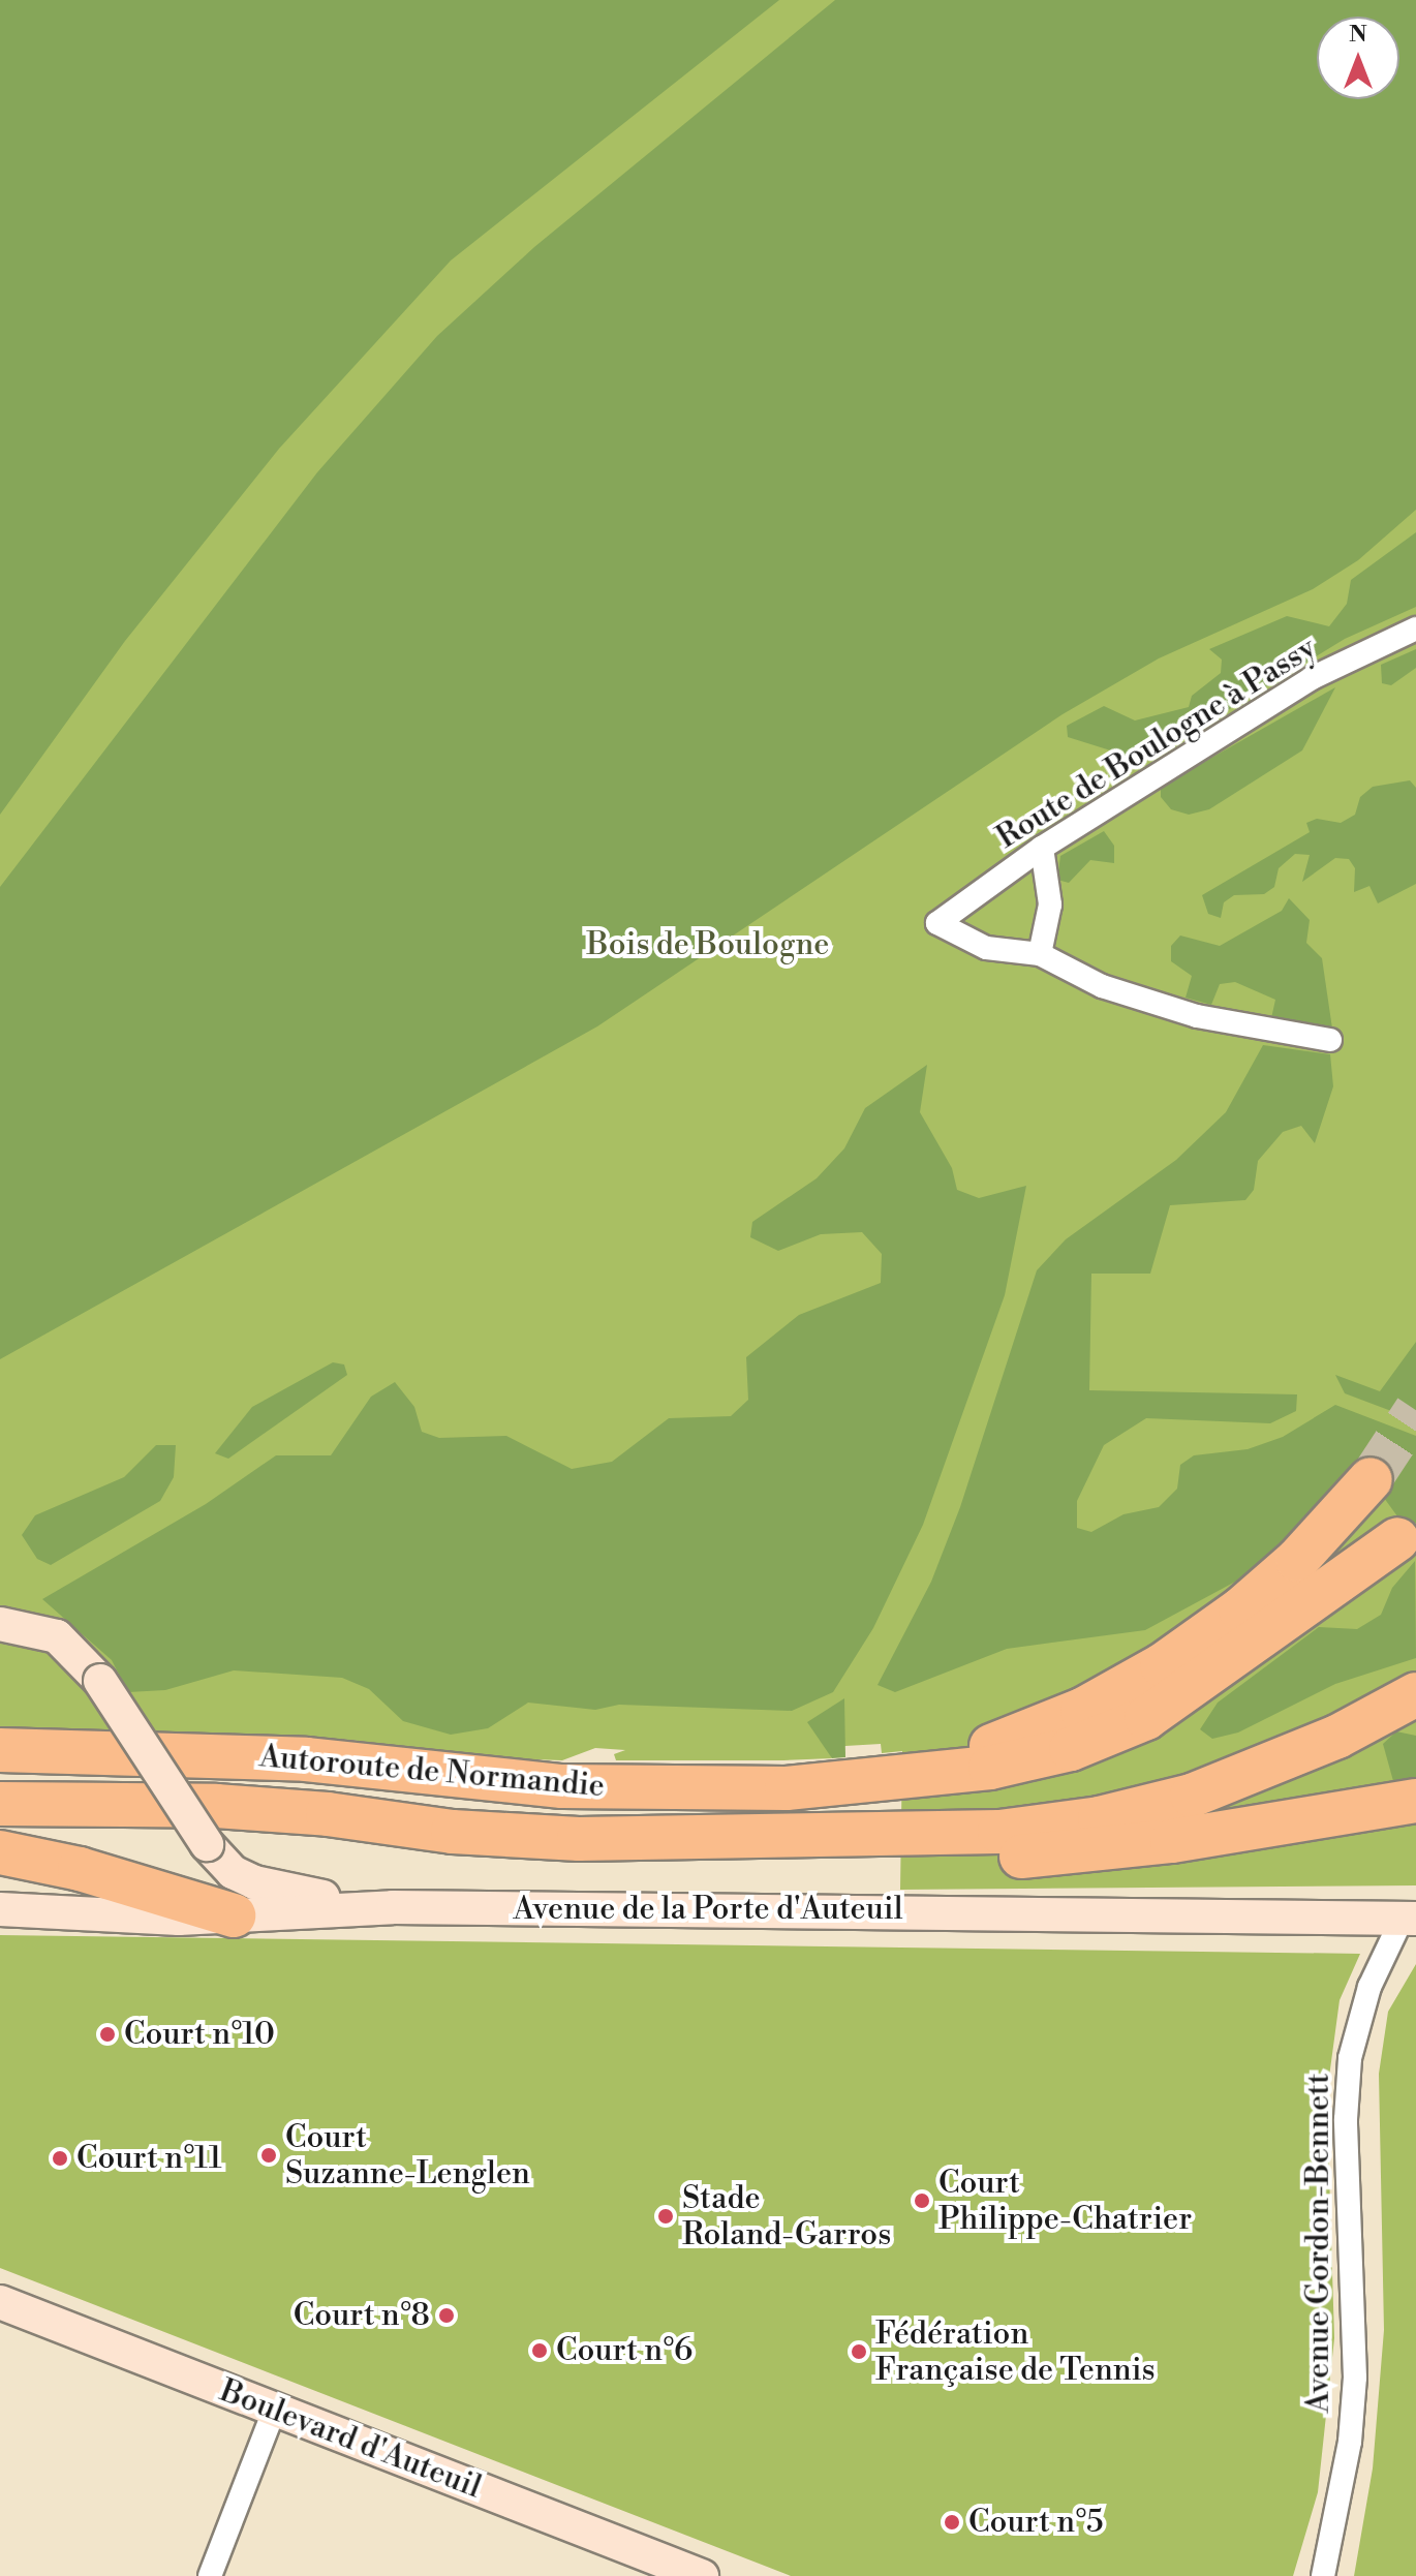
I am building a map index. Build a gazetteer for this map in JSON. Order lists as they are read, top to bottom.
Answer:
{
  "streets": {
    "highway": ["Autoroute de Normandie"],
    "main road": ["Avenue de la Porte d'Auteuil", "Boulevard d'Auteuil"],
    "street": ["Route de Boulogne à Passy", "Avenue Gordon-Bennett"]
  },
  "crossings": [
    ["Avenue de la Porte d'Auteuil", "Avenue Gordon-Bennett"]
  ],
  "parks": ["Bois de Boulogne"],
  "places": [
    "Court n°10",
    "Court Suzanne-Lenglen",
    "Court n°11",
    "Court Philippe-Chatrier",
    "Stade Roland-Garros",
    "Court n°8",
    "Court n°6",
    "Fédération Française de Tennis",
    "Court n°5"
  ],
  "north": "top"
}
